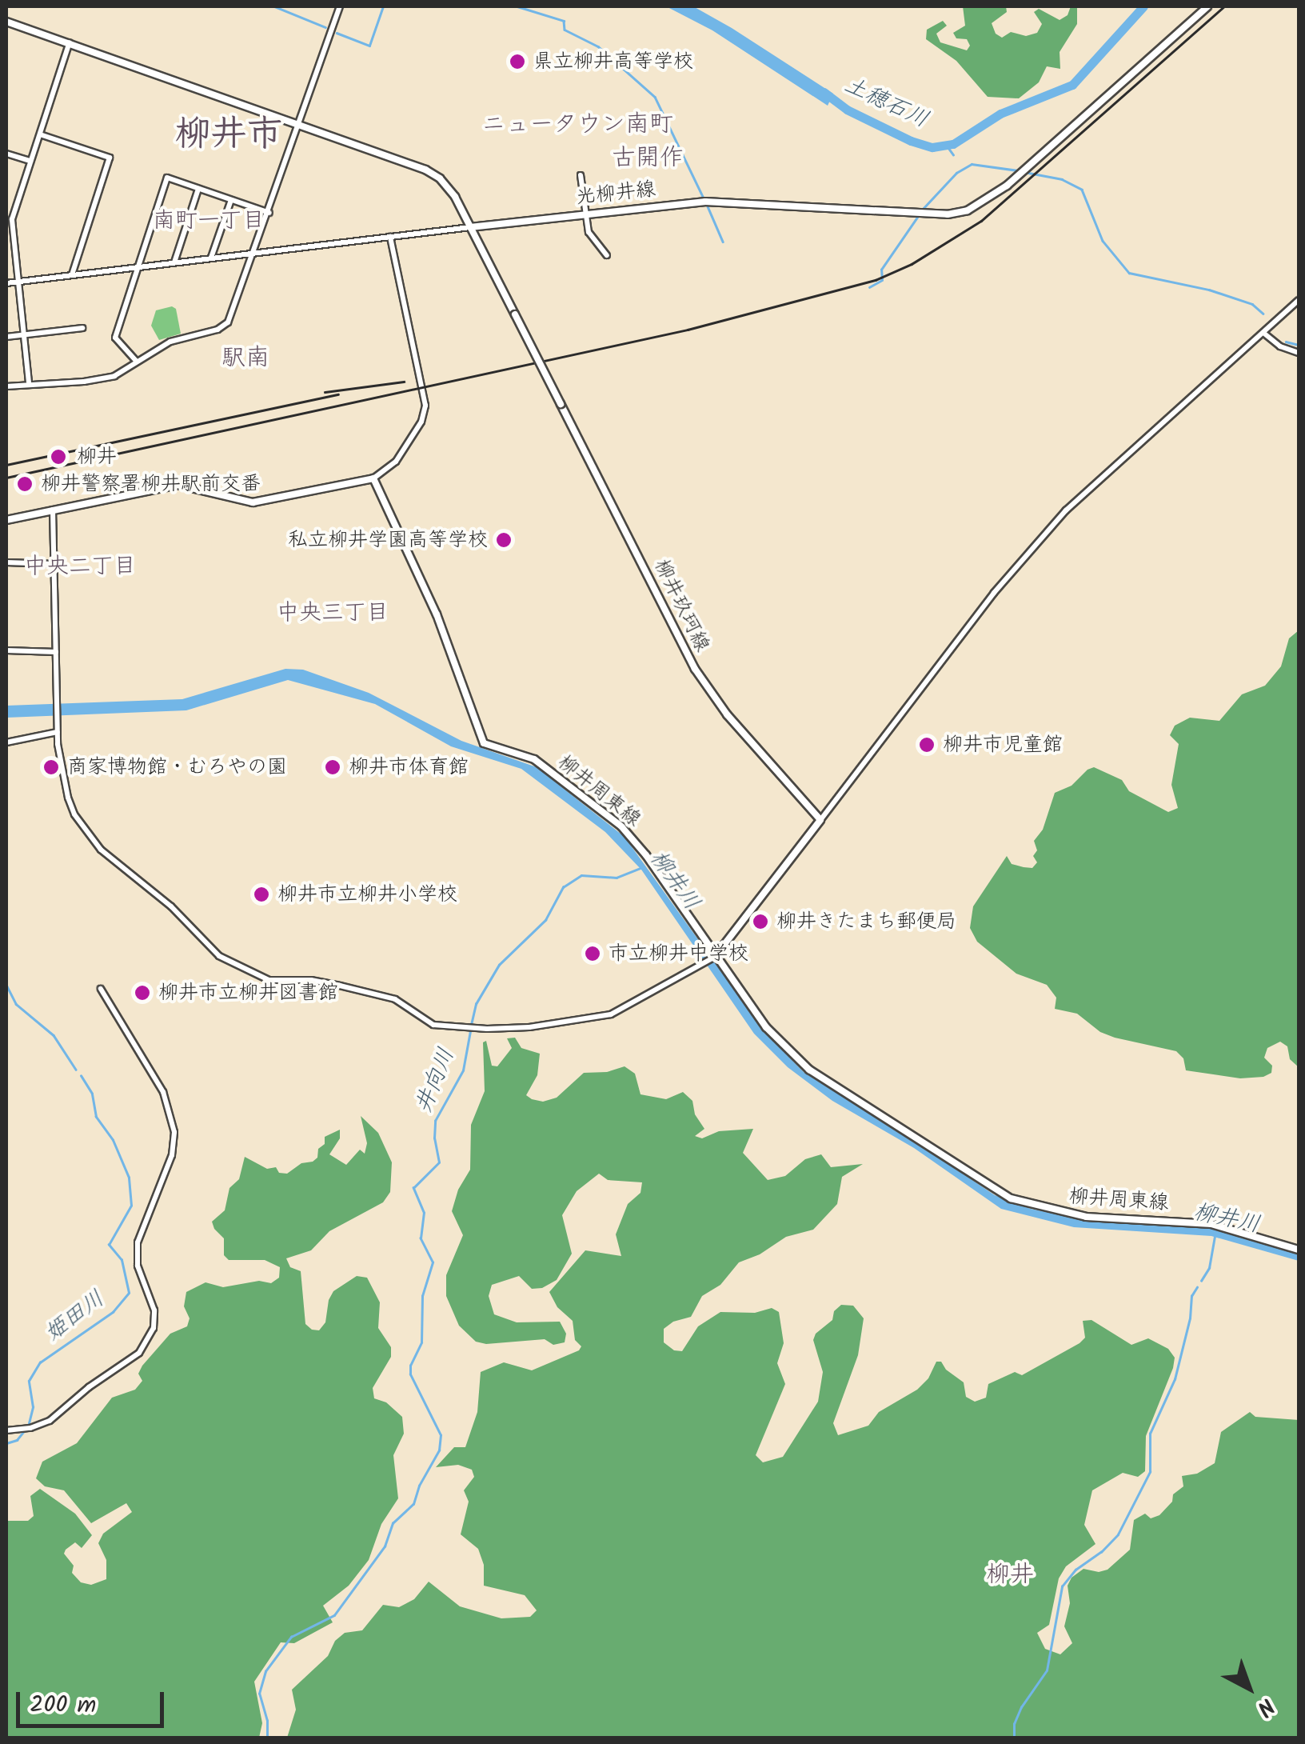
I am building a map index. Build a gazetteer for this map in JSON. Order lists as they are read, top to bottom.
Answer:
{
  "streets": {
    "main road": ["光柳井線", "柳井玖珂線", "柳井周東線"]
  },
  "crossings": [
    ["光柳井線", "柳井玖珂線"]
  ],
  "districts": [
    "ニュータウン南町",
    "柳井市",
    "古開作",
    "南町一丁目",
    "駅南",
    "中央二丁目",
    "中央三丁目",
    "柳井"
  ],
  "water": [
    "土穂石川",
    "柳井川",
    "井向川",
    "姫田川"
  ],
  "places": [
    "県立柳井高等学校",
    "柳井",
    "柳井警察署柳井駅前交番",
    "私立柳井学園高等学校",
    "柳井市児童館",
    "商家博物館・むろやの園",
    "柳井市体育館",
    "柳井市立柳井小学校",
    "柳井きたまち郵便局",
    "市立柳井中学校",
    "柳井市立柳井図書館"
  ],
  "scale_bar": "200 m",
  "north": "bottom right"
}
